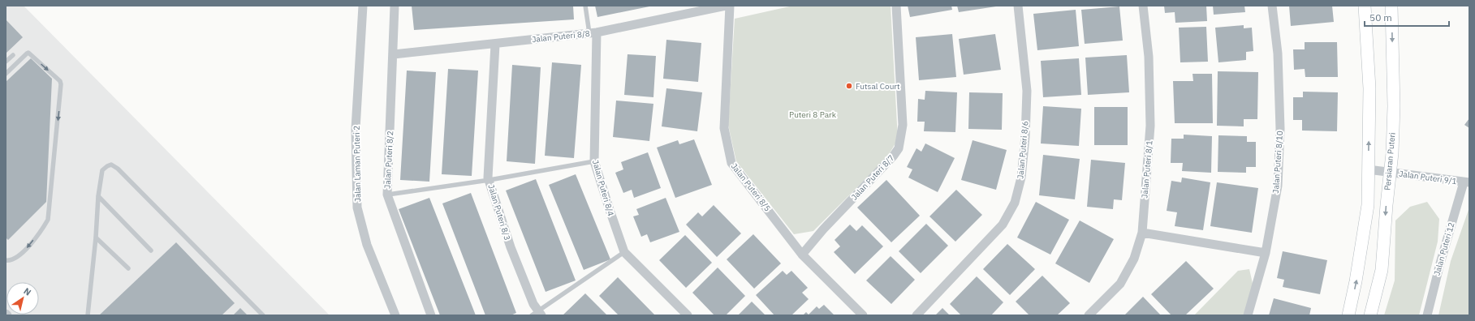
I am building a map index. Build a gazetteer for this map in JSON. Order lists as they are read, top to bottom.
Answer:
{
  "streets": {
    "main road": ["Persiaran Puteri"],
    "street": [
      "Jalan Puteri 8/8",
      "Jalan Puteri 8/6",
      "Jalan Puteri 8/2",
      "Jalan Puteri 8/10",
      "Jalan Laman Puteri 2",
      "Jalan Puteri 8/1",
      "Jalan Puteri 8/7",
      "Jalan Puteri 9/1",
      "Jalan Puteri 8/5",
      "Jalan Puteri 8/4",
      "Jalan Puteri 8/3",
      "Jalan Puteri 12"
    ]
  },
  "crossings": [
    ["Jalan Puteri 8/8", "Jalan Puteri 8/2"],
    ["Jalan Puteri 8/8", "Jalan Puteri 8/4"],
    ["Jalan Puteri 8/8", "Jalan Puteri 8/3"],
    ["Persiaran Puteri", "Jalan Puteri 9/1"],
    ["Jalan Puteri 8/7", "Jalan Puteri 8/5"],
    ["Jalan Puteri 9/1", "Jalan Puteri 12"]
  ],
  "parks": ["Puteri 8 Park"],
  "places": ["Futsal Court"],
  "scale_bar": "50 m",
  "north": "top right"
}
